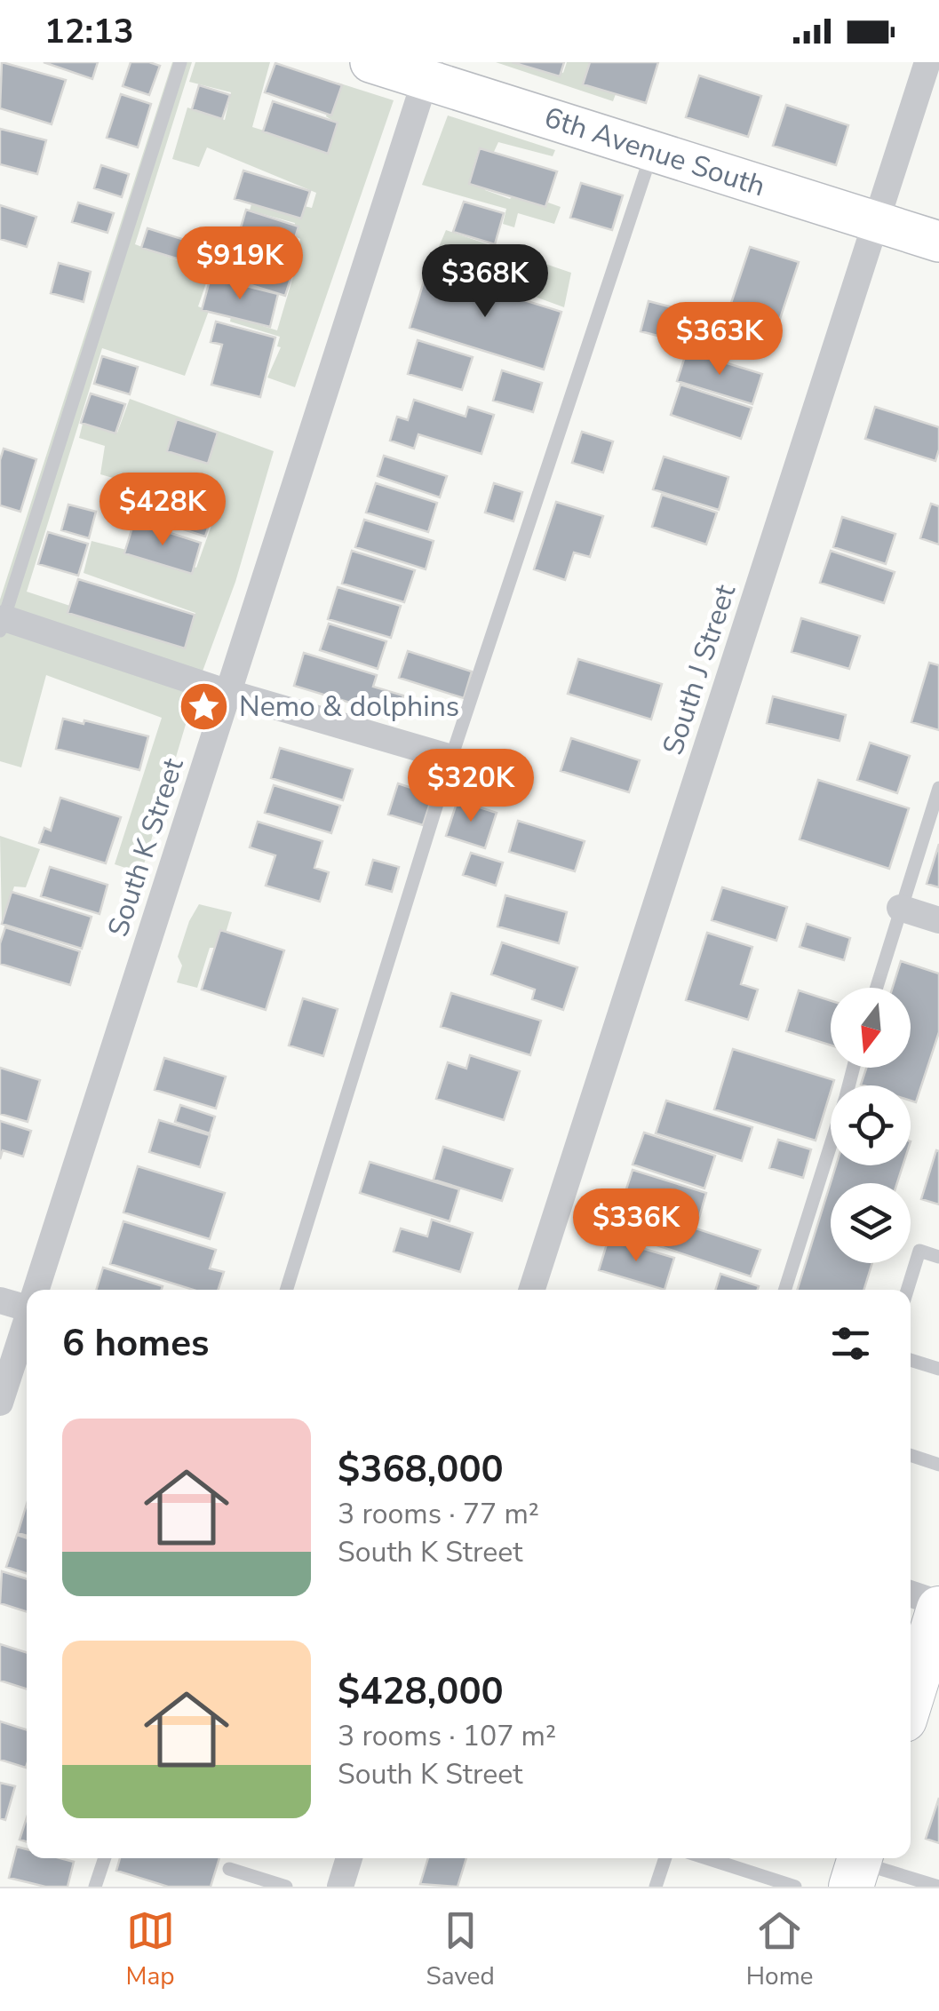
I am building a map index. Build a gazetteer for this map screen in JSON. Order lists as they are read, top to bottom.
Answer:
{
  "streets": {
    "street": ["6th Avenue South", "South J Street", "South K Street"]
  },
  "crossings": [
    ["6th Avenue South", "South J Street"],
    ["6th Avenue South", "South K Street"]
  ],
  "places": {
    "place": ["Nemo & dolphins"]
  },
  "north": "bottom",
  "page": {
    "status": "12:13",
    "price": [
      "$919K",
      "$368K",
      "$363K",
      "$428K",
      "$320K",
      "$336K"
    ],
    "heading": "6 homes",
    "list": [
      {
        "name": "$368,000",
        "note": "3 rooms · 77 m² · South K Street"
      },
      {
        "name": "$428,000",
        "note": "3 rooms · 107 m² · South K Street"
      }
    ],
    "tabs": ["Map", "Saved", "Home"]
  }
}
